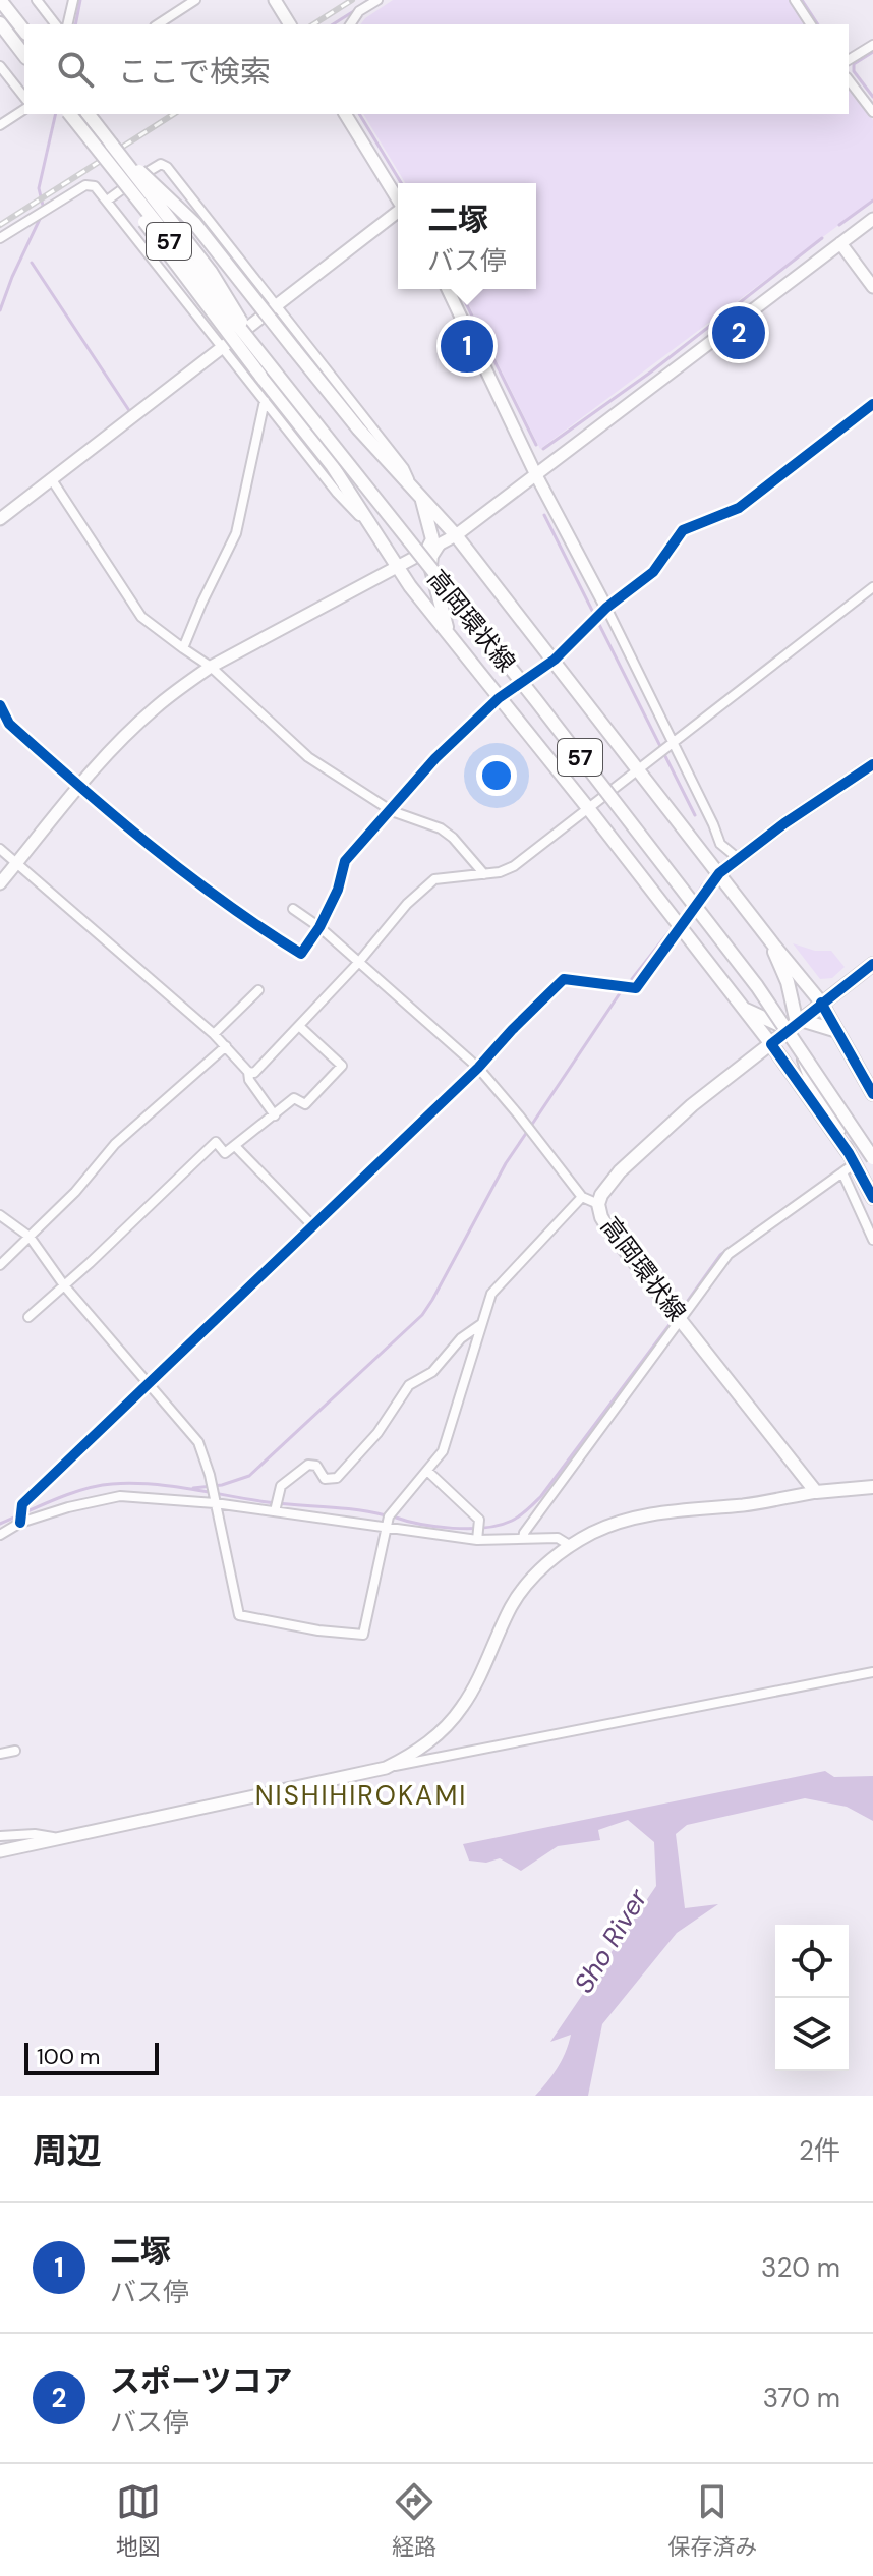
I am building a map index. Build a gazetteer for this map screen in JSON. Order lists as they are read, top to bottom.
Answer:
{
  "streets": {
    "main road": ["57", "高岡環状線"]
  },
  "crossings": [
    ["57", "高岡環状線"]
  ],
  "districts": ["NISHIHIROKAMI"],
  "water": ["Sho River"],
  "scale_bar": "100 m",
  "page": {
    "search": "ここで検索",
    "popup": ["二塚", "バス停"],
    "pins": ["2", "1"],
    "scale": "100 m",
    "heading": ["周辺", "2件"],
    "list": [
      {
        "mark": "1",
        "name": "二塚",
        "note": "バス停",
        "value": "320 m"
      },
      {
        "mark": "2",
        "name": "スポーツコア",
        "note": "バス停",
        "value": "370 m"
      }
    ],
    "nav": ["地図", "経路", "保存済み"]
  }
}
